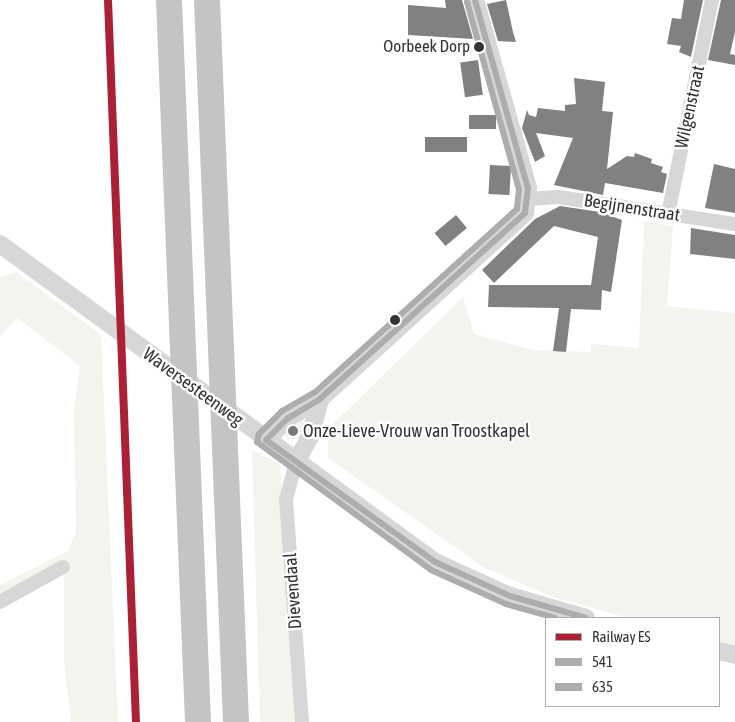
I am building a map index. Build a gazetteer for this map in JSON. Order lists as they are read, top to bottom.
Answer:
{
  "streets": {
    "street": [
      "Wilgenstraat",
      "Begijnenstraat",
      "Waversesteenweg",
      "Dievendaal"
    ]
  },
  "crossings": [
    ["Wilgenstraat", "Begijnenstraat"],
    ["Waversesteenweg", "Dievendaal"]
  ],
  "places": ["Oorbeek Dorp", "Onze-Lieve-Vrouw van Troostkapel"],
  "lines": ["rail line ES", "transit line 541", "transit line 635"],
  "legend": ["Railway ES", "541", "635"]
}
